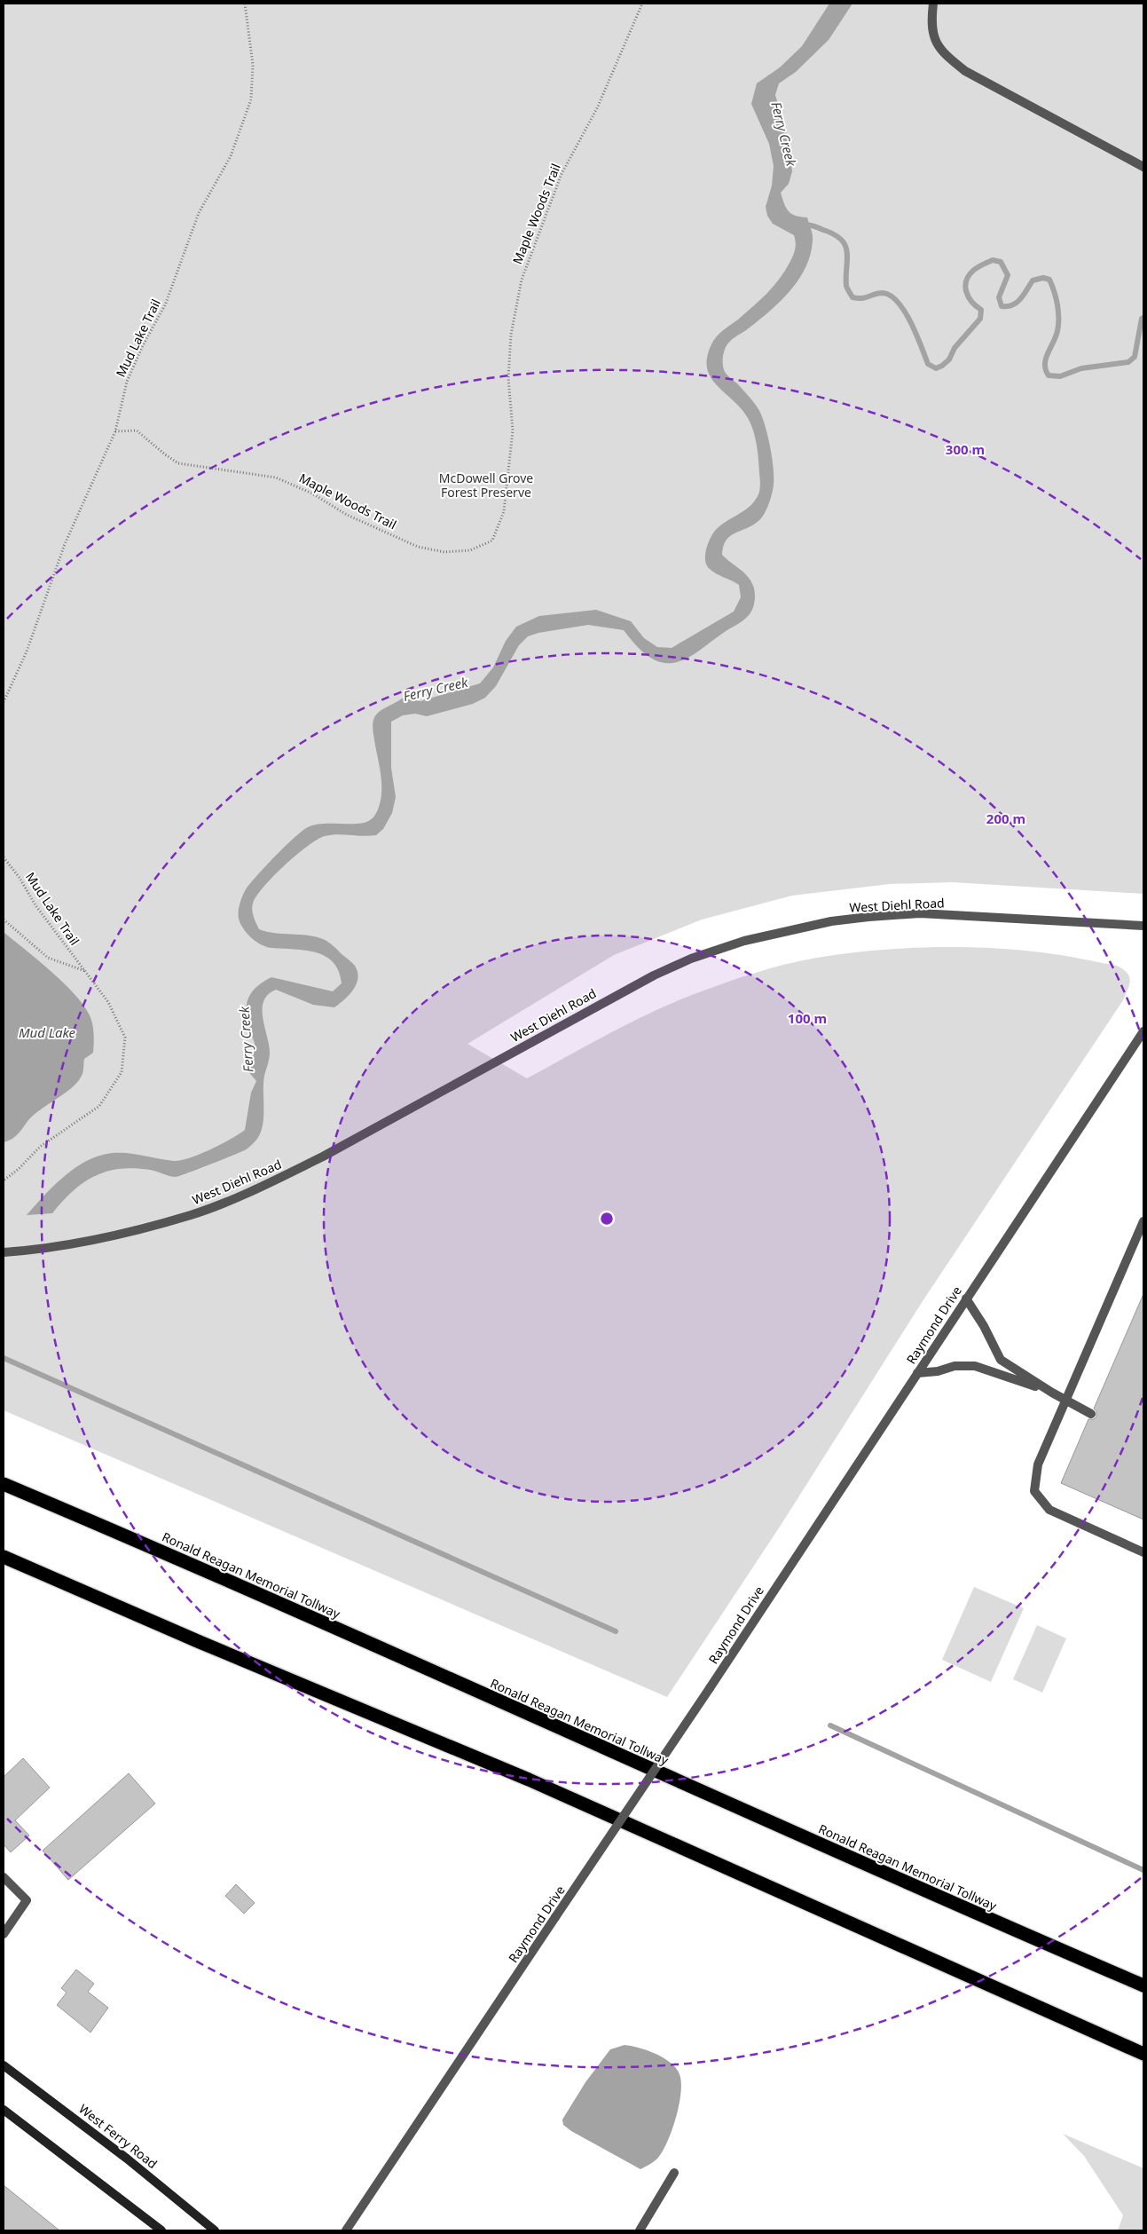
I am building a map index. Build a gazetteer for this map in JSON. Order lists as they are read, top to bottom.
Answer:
{
  "streets": {
    "highway": ["Ronald Reagan Memorial Tollway"],
    "main road": ["West Ferry Road"],
    "street": ["West Diehl Road", "Raymond Drive"],
    "path": ["Maple Woods Trail", "Mud Lake Trail"]
  },
  "crossings": [
    ["Maple Woods Trail", "Mud Lake Trail"]
  ],
  "water": ["Ferry Creek", "Mud Lake"],
  "parks": ["McDowell Grove Forest Preserve"],
  "rings": ["300 m", "200 m", "100 m"]
}
